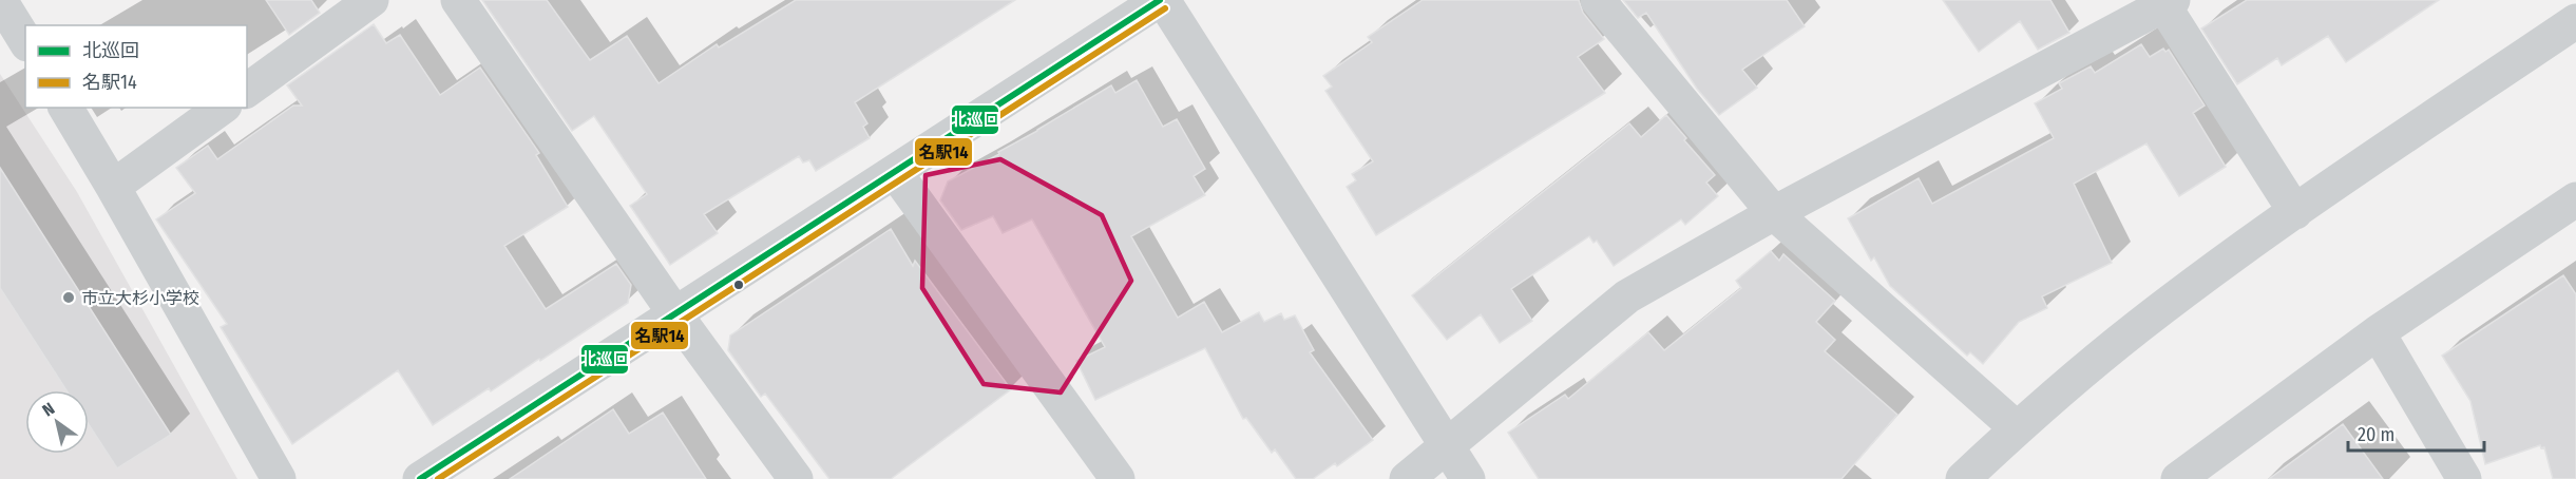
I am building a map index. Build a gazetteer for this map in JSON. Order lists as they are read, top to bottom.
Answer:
{
  "places": ["市立大杉小学校"],
  "lines": ["transit line 北巡回", "transit line 名駅14"],
  "legend": ["北巡回", "名駅14"],
  "scale_bar": "20 m",
  "north": "top left"
}
